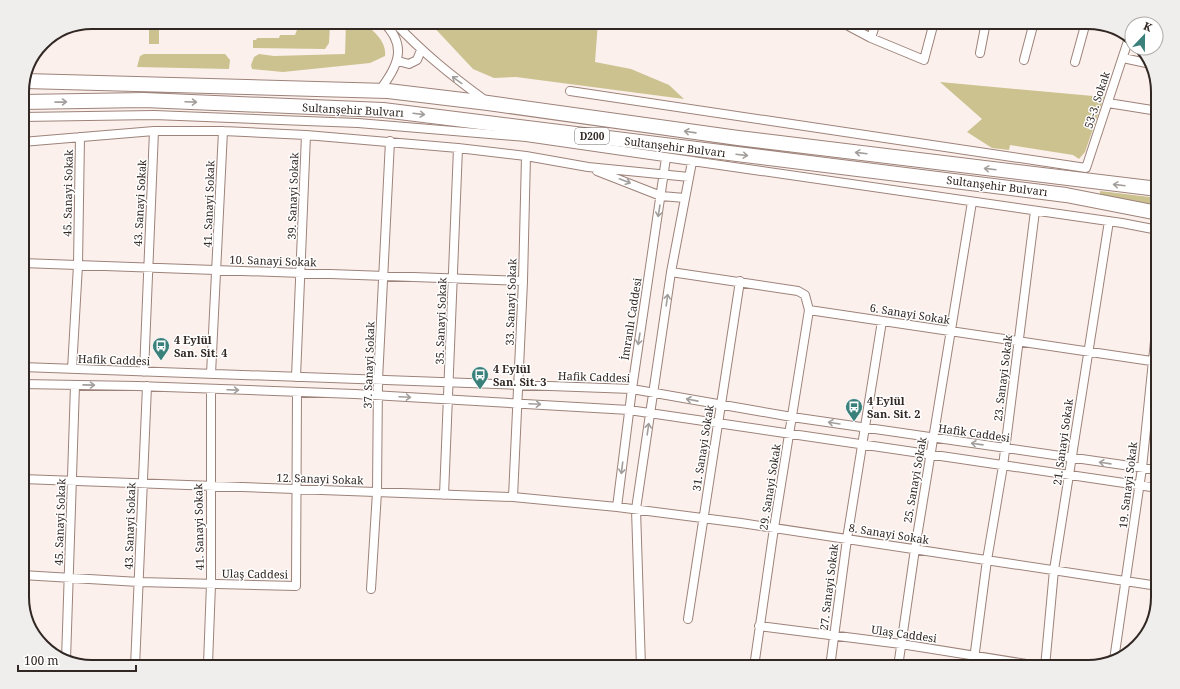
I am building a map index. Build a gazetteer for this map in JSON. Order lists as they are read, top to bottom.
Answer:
{
  "streets": {
    "highway": ["Sultanşehir Bulvarı", "D200"],
    "street": [
      "53-3. Sokak",
      "45. Sanayi Sokak",
      "39. Sanayi Sokak",
      "43. Sanayi Sokak",
      "41. Sanayi Sokak",
      "10. Sanayi Sokak",
      "33. Sanayi Sokak",
      "6. Sanayi Sokak",
      "İmranlı Caddesi",
      "35. Sanayi Sokak",
      "Hafik Caddesi",
      "37. Sanayi Sokak",
      "23. Sanayi Sokak",
      "21. Sanayi Sokak",
      "31. Sanayi Sokak",
      "12. Sanayi Sokak",
      "25. Sanayi Sokak",
      "19. Sanayi Sokak",
      "29. Sanayi Sokak",
      "8. Sanayi Sokak",
      "Ulaş Caddesi",
      "27. Sanayi Sokak"
    ]
  },
  "crossings": [
    ["45. Sanayi Sokak", "10. Sanayi Sokak"],
    ["45. Sanayi Sokak", "Hafik Caddesi"],
    ["45. Sanayi Sokak", "12. Sanayi Sokak"],
    ["45. Sanayi Sokak", "Ulaş Caddesi"],
    ["39. Sanayi Sokak", "10. Sanayi Sokak"],
    ["39. Sanayi Sokak", "Hafik Caddesi"],
    ["43. Sanayi Sokak", "10. Sanayi Sokak"],
    ["43. Sanayi Sokak", "Hafik Caddesi"],
    ["43. Sanayi Sokak", "12. Sanayi Sokak"],
    ["43. Sanayi Sokak", "Ulaş Caddesi"],
    ["41. Sanayi Sokak", "10. Sanayi Sokak"],
    ["41. Sanayi Sokak", "Hafik Caddesi"],
    ["41. Sanayi Sokak", "12. Sanayi Sokak"],
    ["41. Sanayi Sokak", "Ulaş Caddesi"],
    ["10. Sanayi Sokak", "33. Sanayi Sokak"],
    ["10. Sanayi Sokak", "35. Sanayi Sokak"],
    ["10. Sanayi Sokak", "37. Sanayi Sokak"],
    ["33. Sanayi Sokak", "Hafik Caddesi"],
    ["33. Sanayi Sokak", "12. Sanayi Sokak"],
    ["6. Sanayi Sokak", "23. Sanayi Sokak"],
    ["6. Sanayi Sokak", "21. Sanayi Sokak"],
    ["6. Sanayi Sokak", "25. Sanayi Sokak"],
    ["6. Sanayi Sokak", "29. Sanayi Sokak"],
    ["6. Sanayi Sokak", "27. Sanayi Sokak"],
    ["İmranlı Caddesi", "Hafik Caddesi"],
    ["İmranlı Caddesi", "12. Sanayi Sokak"],
    ["İmranlı Caddesi", "8. Sanayi Sokak"],
    ["35. Sanayi Sokak", "Hafik Caddesi"],
    ["35. Sanayi Sokak", "12. Sanayi Sokak"],
    ["Hafik Caddesi", "37. Sanayi Sokak"],
    ["Hafik Caddesi", "23. Sanayi Sokak"],
    ["Hafik Caddesi", "21. Sanayi Sokak"],
    ["Hafik Caddesi", "31. Sanayi Sokak"],
    ["Hafik Caddesi", "25. Sanayi Sokak"],
    ["Hafik Caddesi", "19. Sanayi Sokak"],
    ["Hafik Caddesi", "29. Sanayi Sokak"],
    ["Hafik Caddesi", "27. Sanayi Sokak"],
    ["37. Sanayi Sokak", "12. Sanayi Sokak"],
    ["23. Sanayi Sokak", "8. Sanayi Sokak"],
    ["23. Sanayi Sokak", "Ulaş Caddesi"],
    ["21. Sanayi Sokak", "8. Sanayi Sokak"],
    ["31. Sanayi Sokak", "8. Sanayi Sokak"],
    ["12. Sanayi Sokak", "8. Sanayi Sokak"],
    ["12. Sanayi Sokak", "Ulaş Caddesi"],
    ["25. Sanayi Sokak", "8. Sanayi Sokak"],
    ["25. Sanayi Sokak", "Ulaş Caddesi"],
    ["19. Sanayi Sokak", "8. Sanayi Sokak"],
    ["29. Sanayi Sokak", "8. Sanayi Sokak"],
    ["29. Sanayi Sokak", "Ulaş Caddesi"],
    ["8. Sanayi Sokak", "27. Sanayi Sokak"],
    ["Ulaş Caddesi", "27. Sanayi Sokak"]
  ],
  "places": {
    "bus stop": ["4 Eylül San. Sit. 4", "4 Eylül San. Sit. 3", "4 Eylül San. Sit. 2"]
  },
  "scale_bar": "100 m",
  "north": "top"
}
